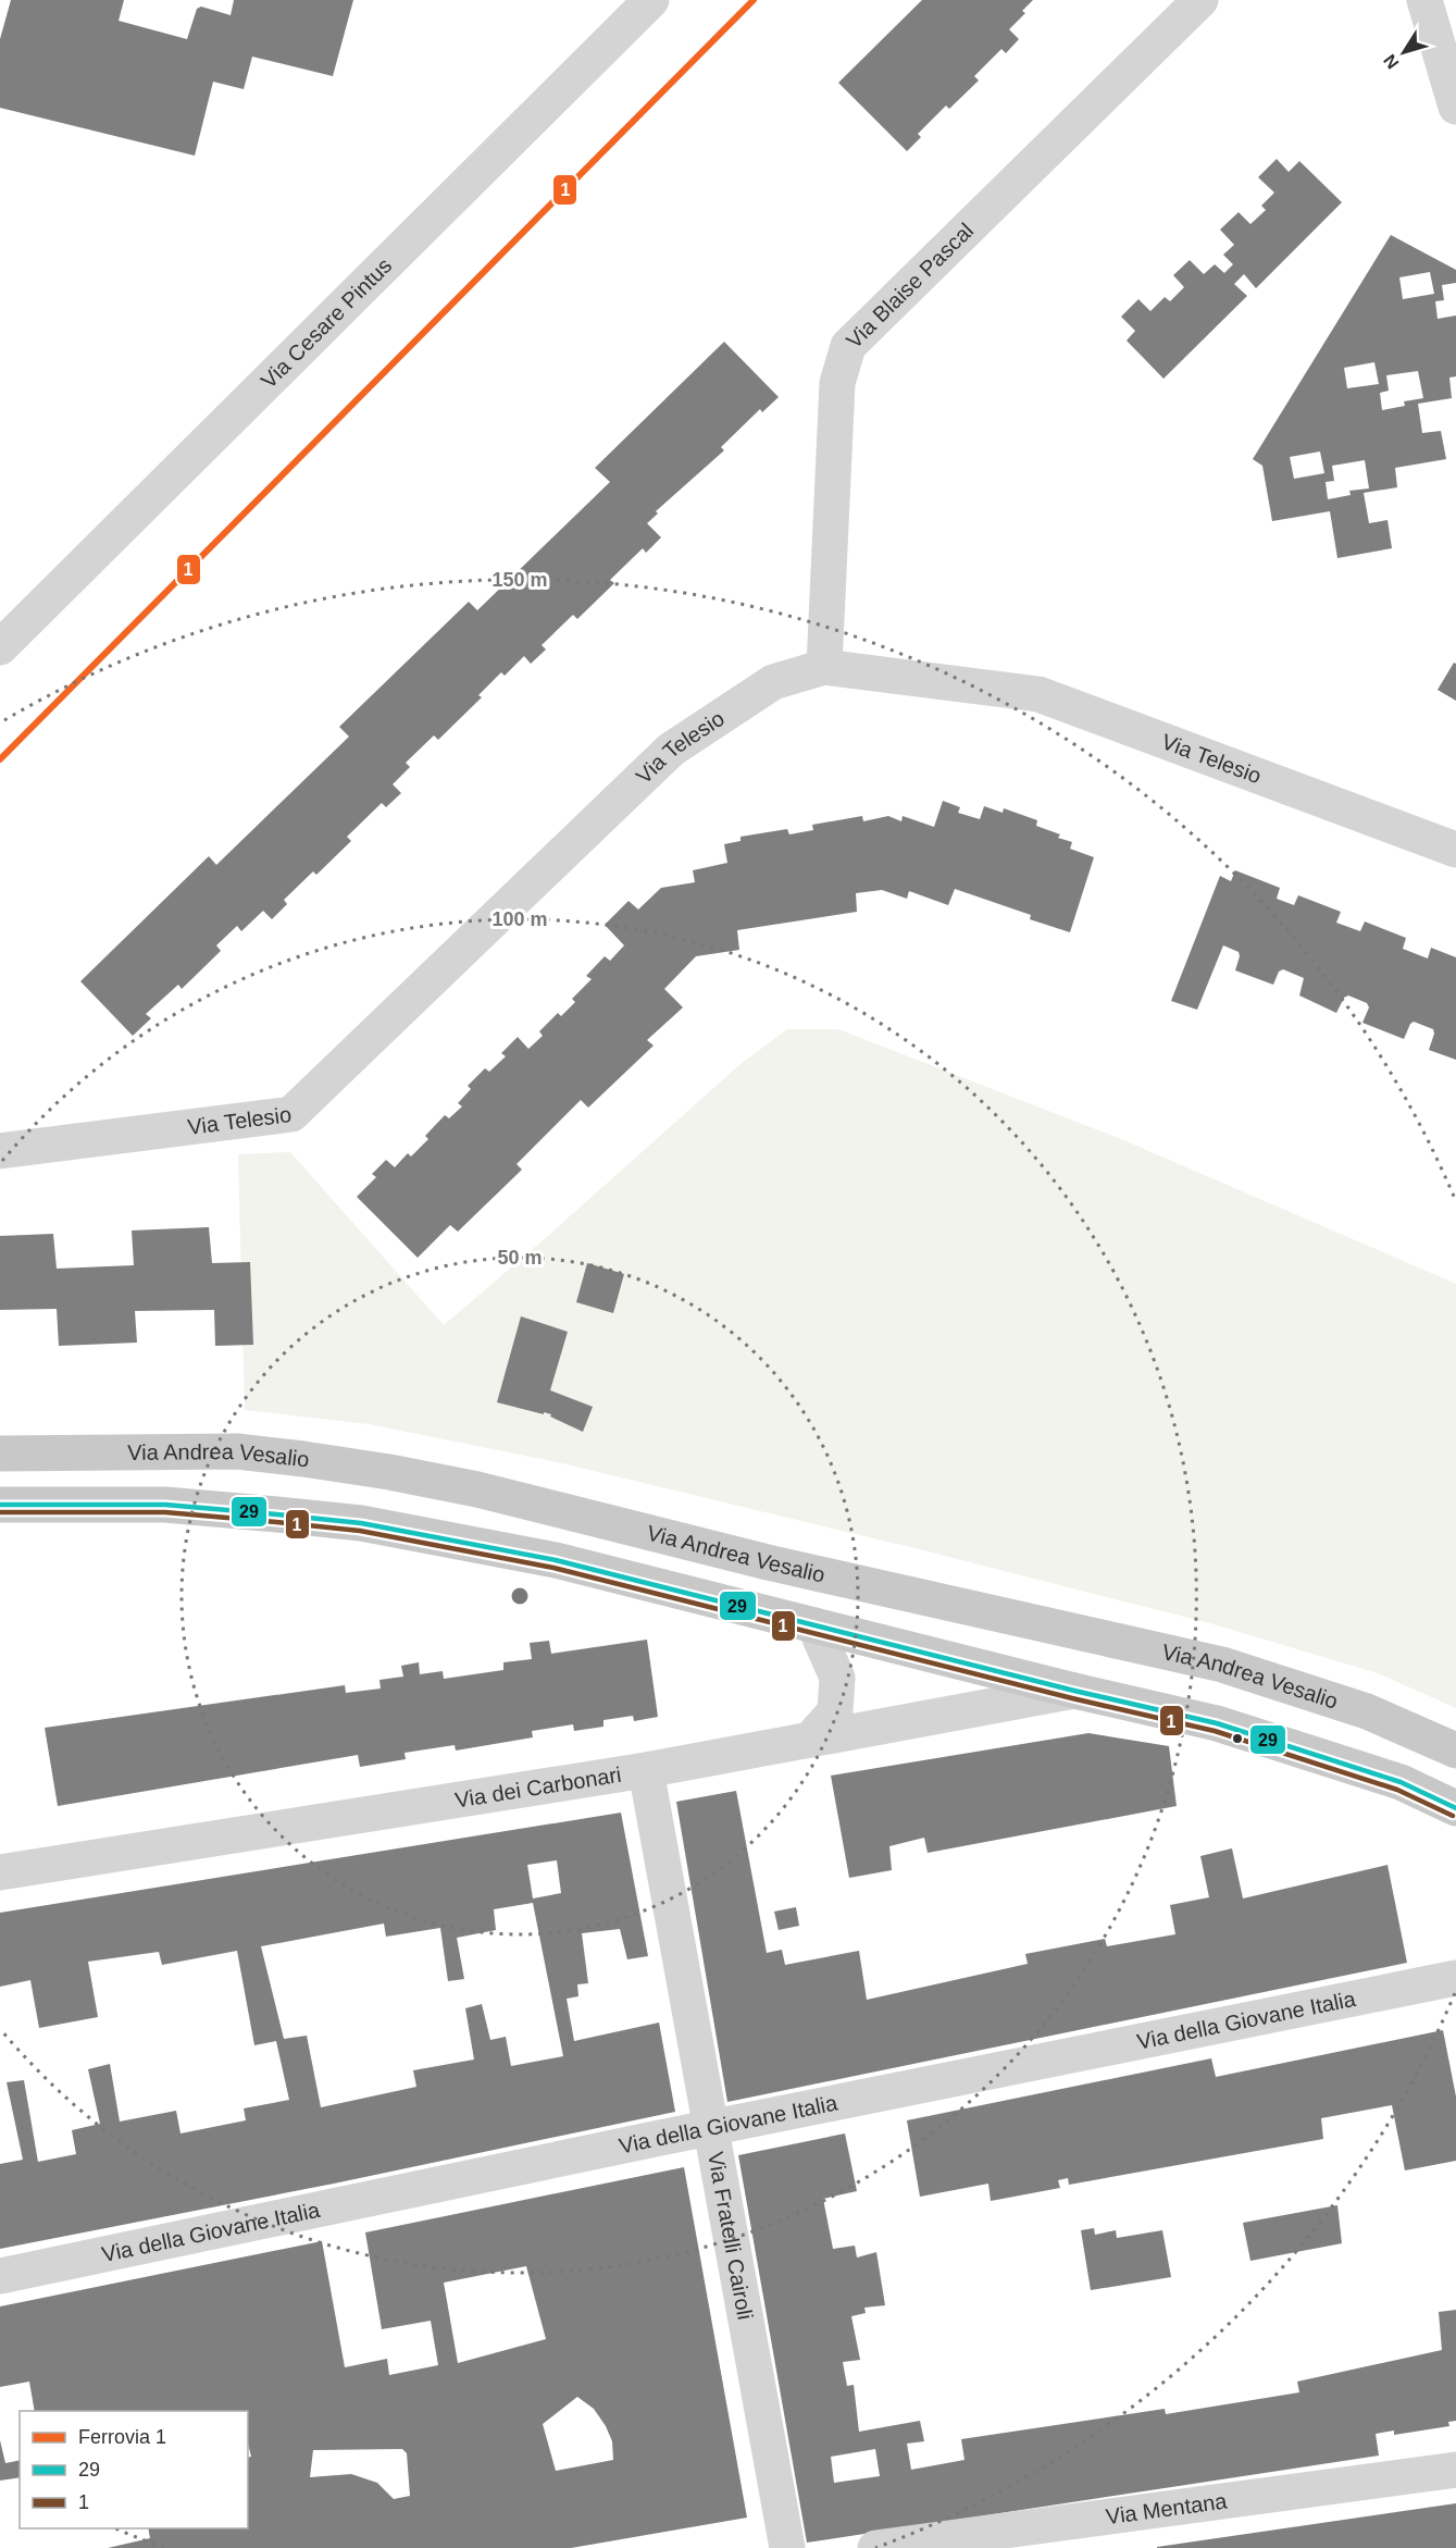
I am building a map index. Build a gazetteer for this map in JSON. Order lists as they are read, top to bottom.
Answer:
{
  "streets": {
    "main road": ["Via Andrea Vesalio"],
    "street": [
      "Via Blaise Pascal",
      "Via Cesare Pintus",
      "Via Telesio",
      "Via dei Carbonari",
      "Via della Giovane Italia",
      "Via Fratelli Cairoli",
      "Via Mentana"
    ]
  },
  "crossings": [
    ["Via Blaise Pascal", "Via Telesio"],
    ["Via dei Carbonari", "Via Fratelli Cairoli"],
    ["Via della Giovane Italia", "Via Fratelli Cairoli"]
  ],
  "lines": ["rail line 1", "transit line 29", "transit line 1"],
  "legend": ["Ferrovia 1", "29", "1"],
  "north": "bottom left",
  "rings": ["150 m", "100 m", "50 m"]
}
